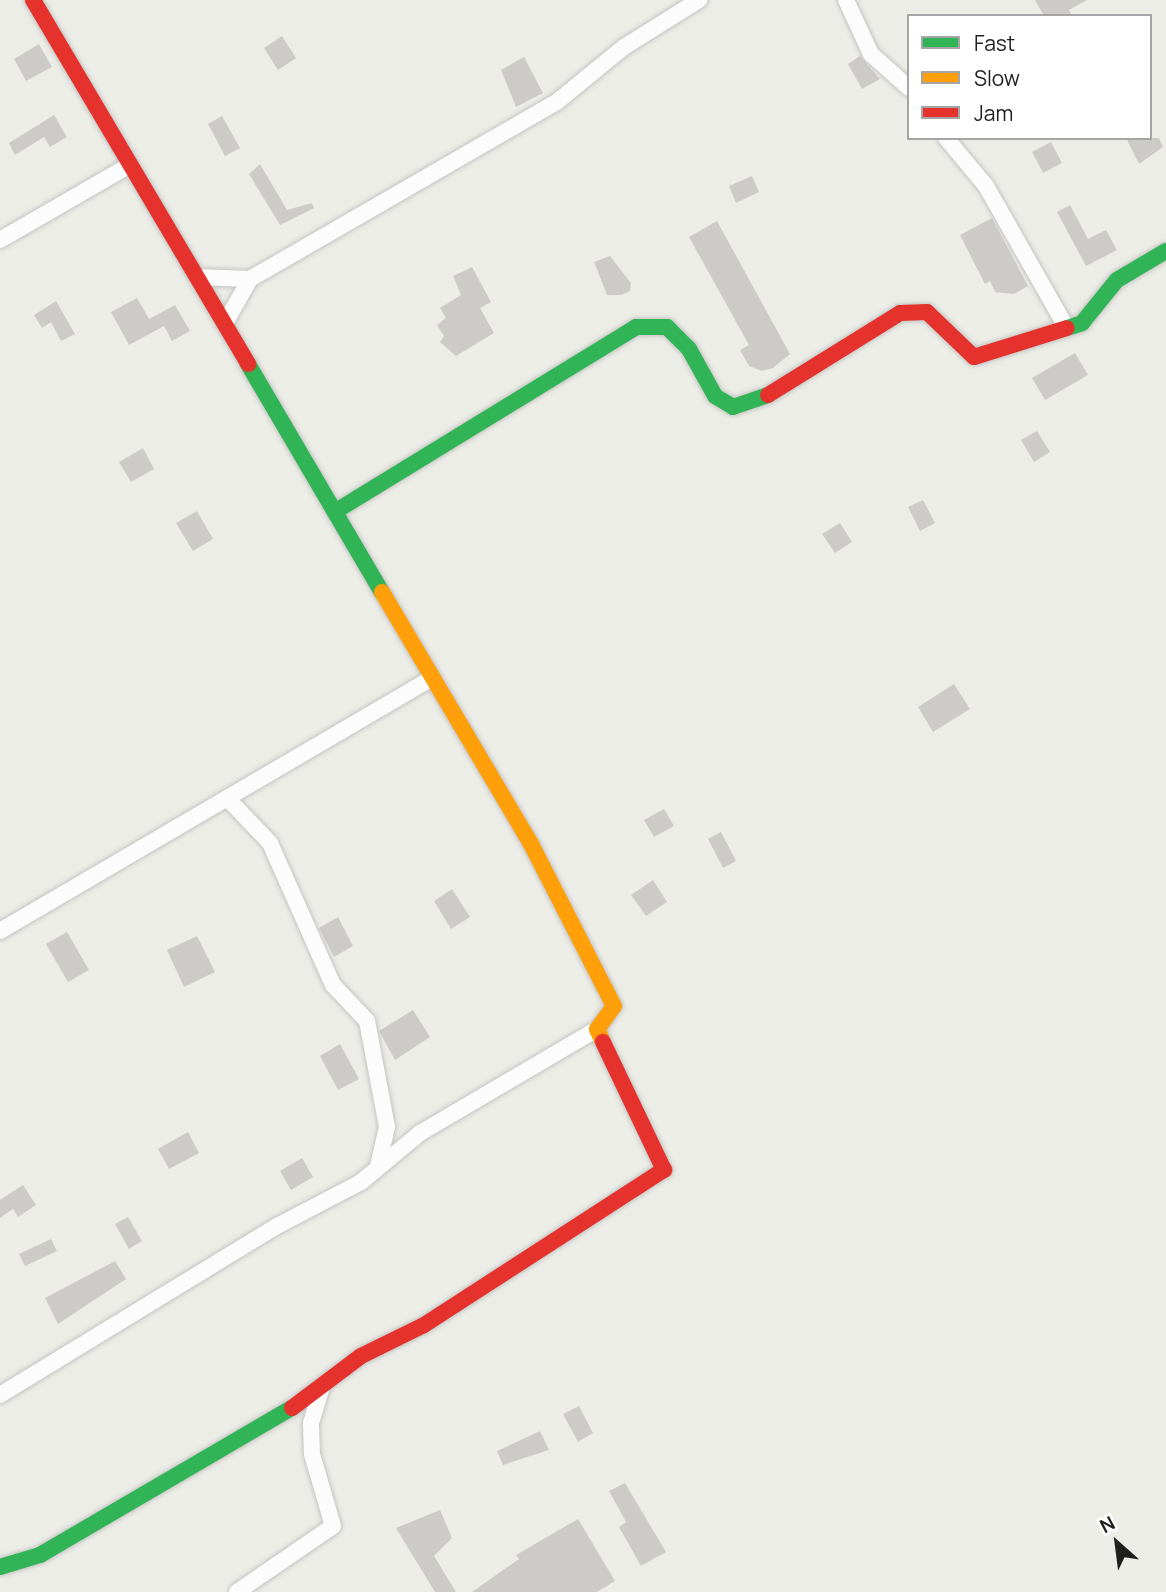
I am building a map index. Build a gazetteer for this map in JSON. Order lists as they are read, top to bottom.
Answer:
{
  "legend": ["Fast", "Slow", "Jam"],
  "north": "top left"
}
